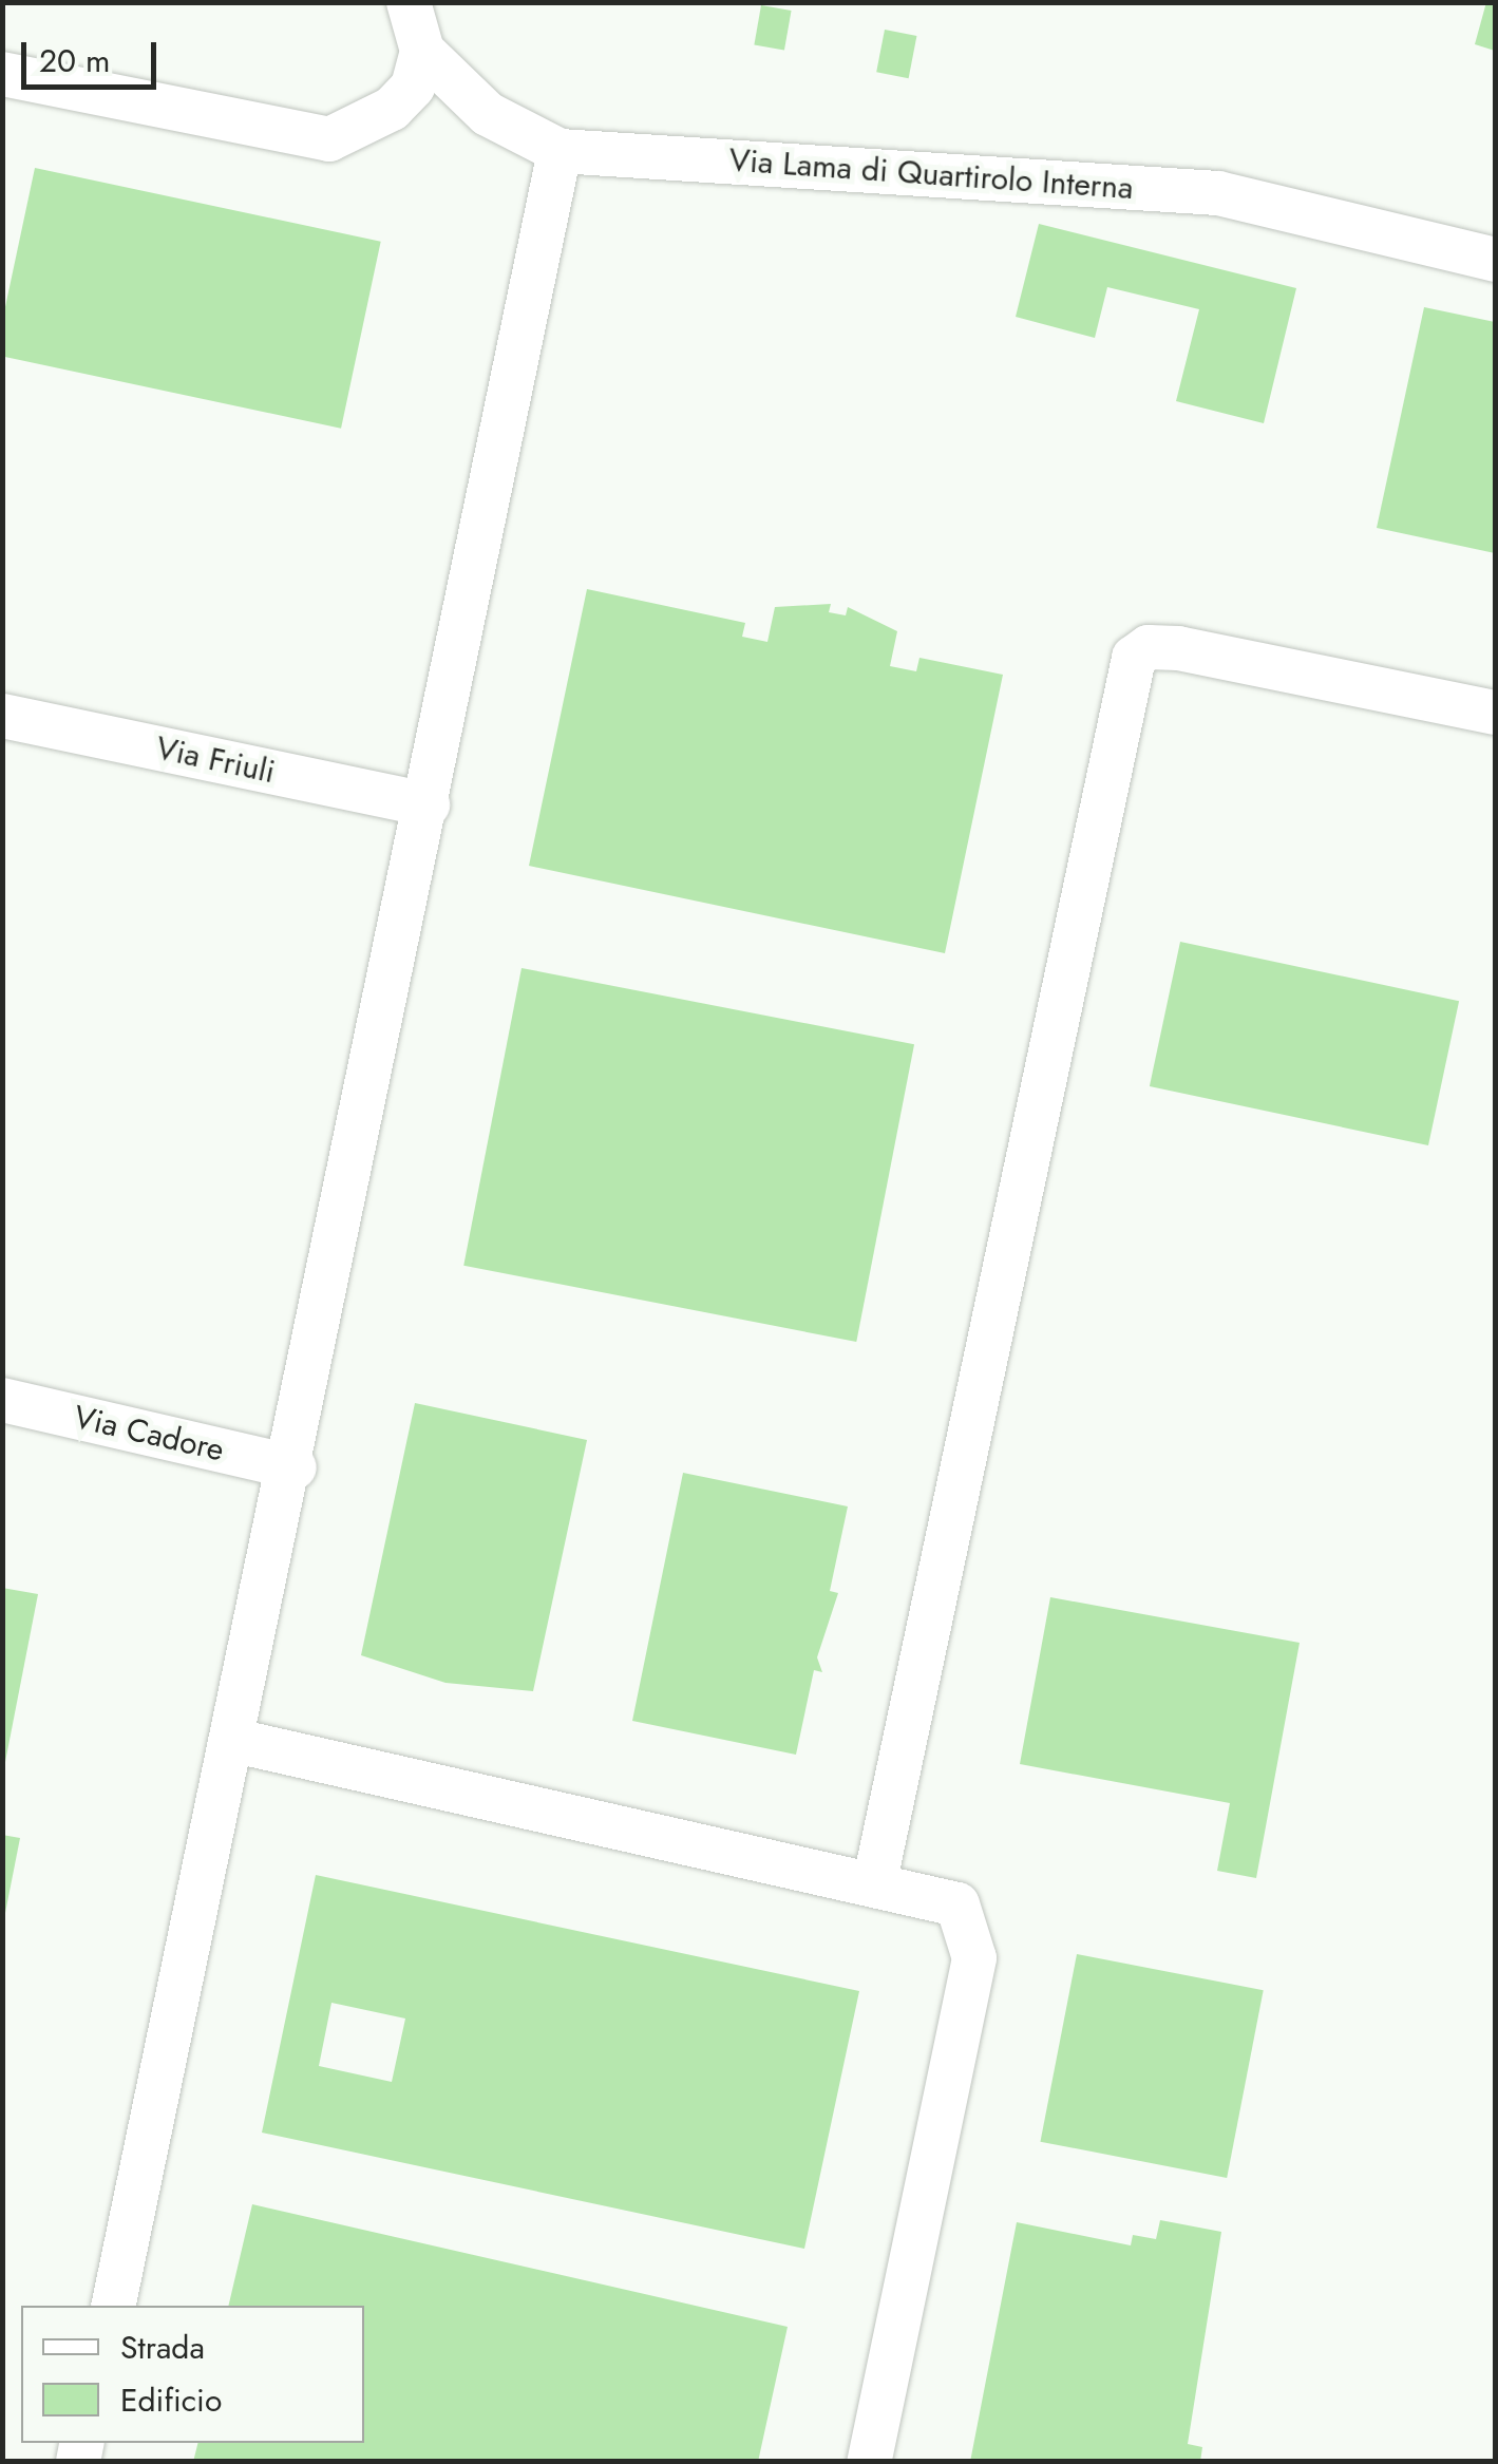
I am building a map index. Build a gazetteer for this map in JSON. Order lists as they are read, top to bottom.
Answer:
{
  "streets": {
    "street": ["Via Lama di Quartirolo Interna", "Via Friuli", "Via Cadore"]
  },
  "legend": ["Strada", "Edificio"],
  "scale_bar": "20 m"
}
